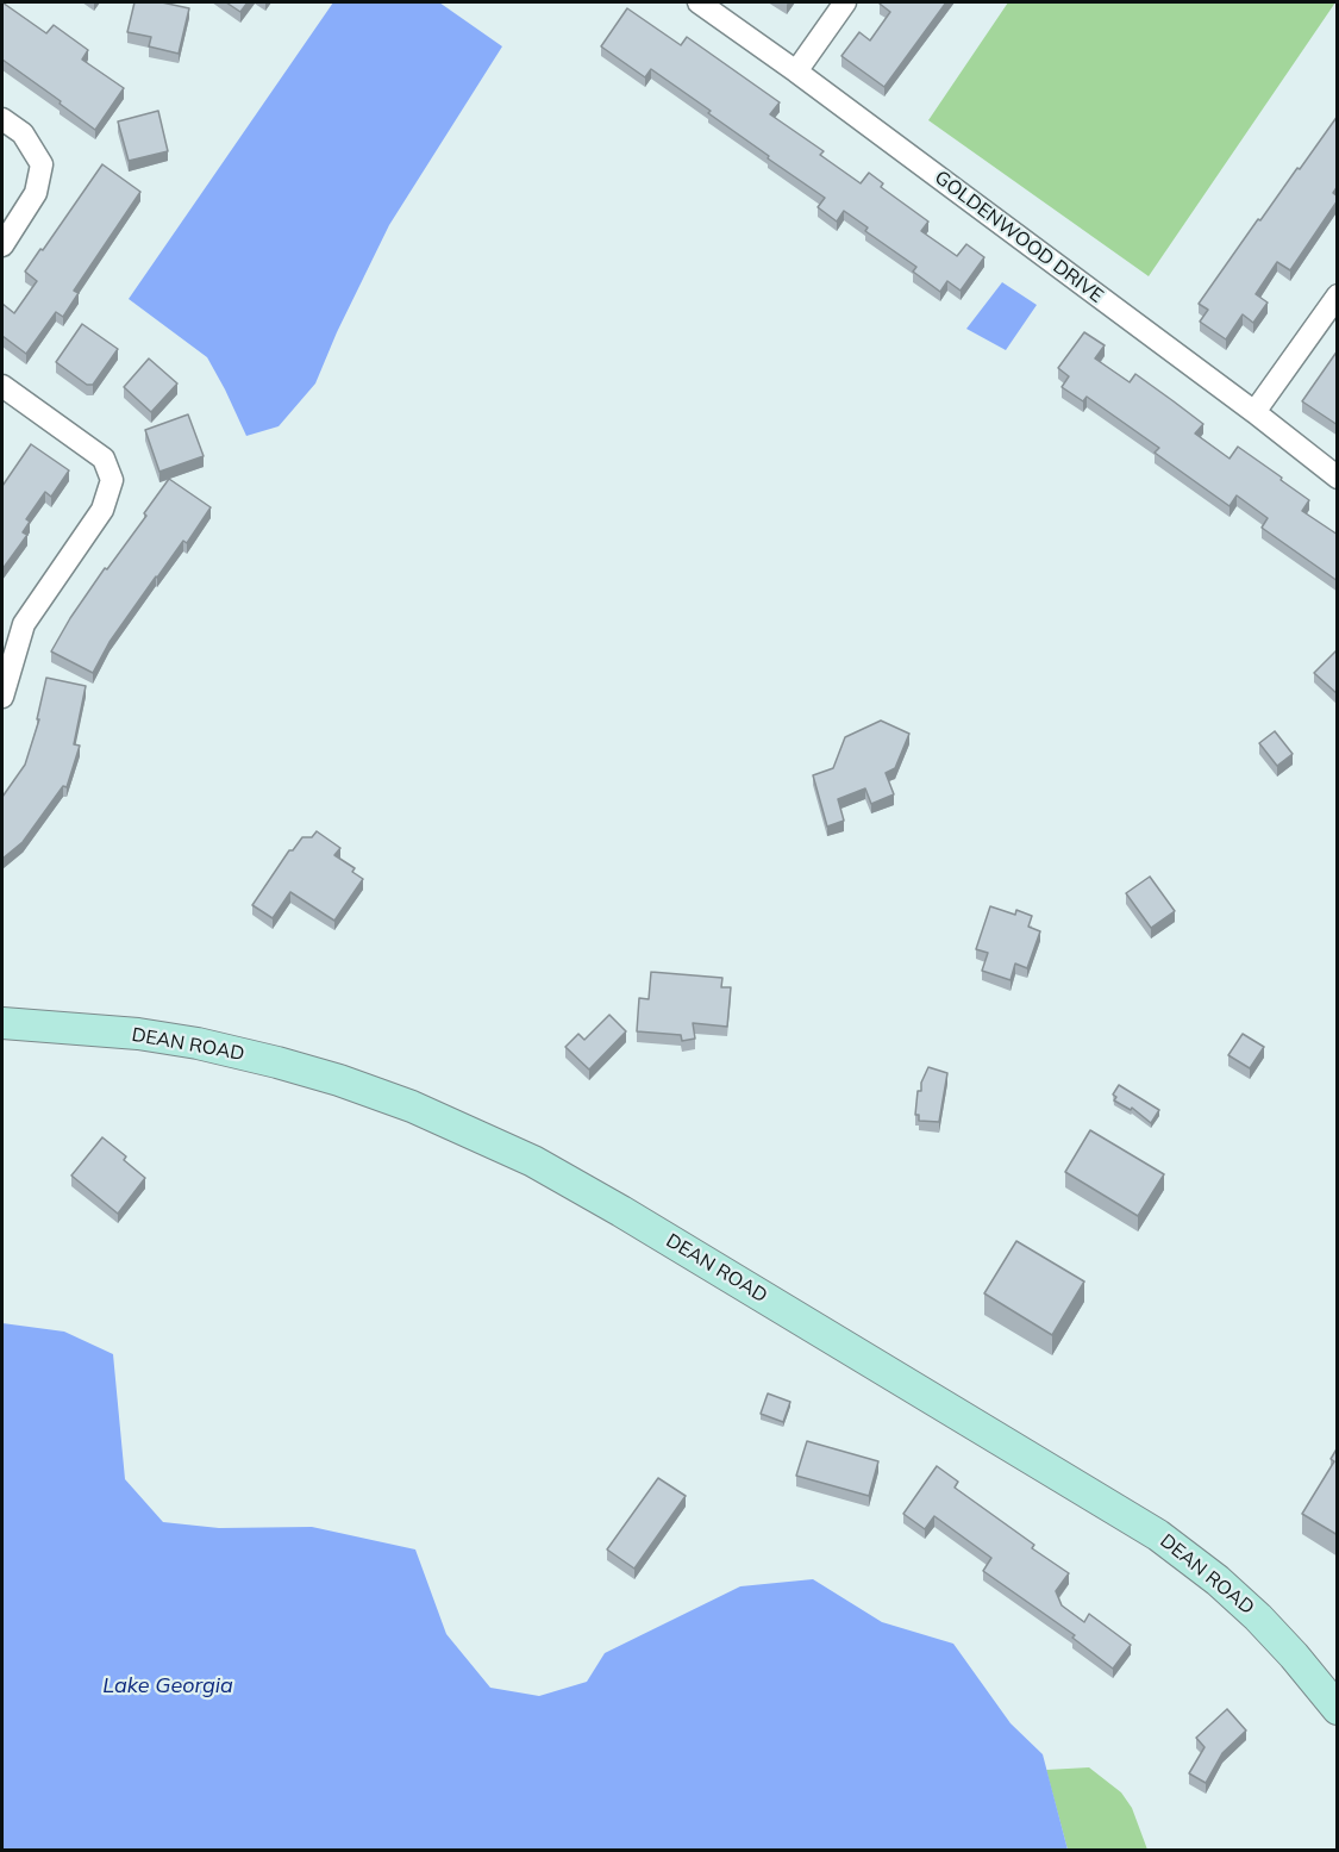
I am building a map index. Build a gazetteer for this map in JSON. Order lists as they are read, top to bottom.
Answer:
{
  "streets": {
    "main road": ["DEAN ROAD"],
    "street": ["GOLDENWOOD DRIVE"]
  },
  "water": ["Lake Georgia"]
}
